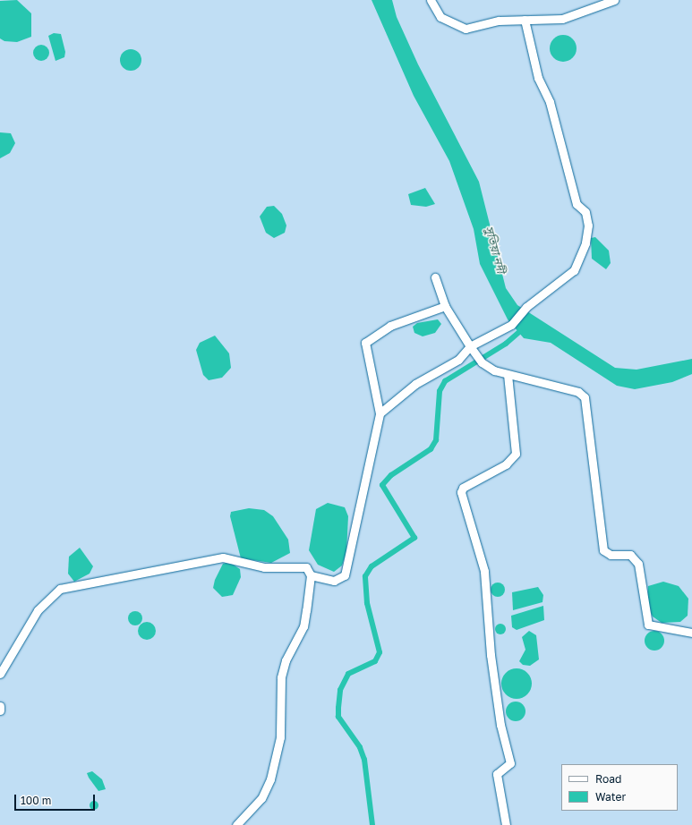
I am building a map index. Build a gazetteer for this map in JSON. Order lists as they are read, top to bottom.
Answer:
{
  "water": ["সুতিয়া নদী"],
  "legend": ["Road", "Water"],
  "scale_bar": "100 m"
}
